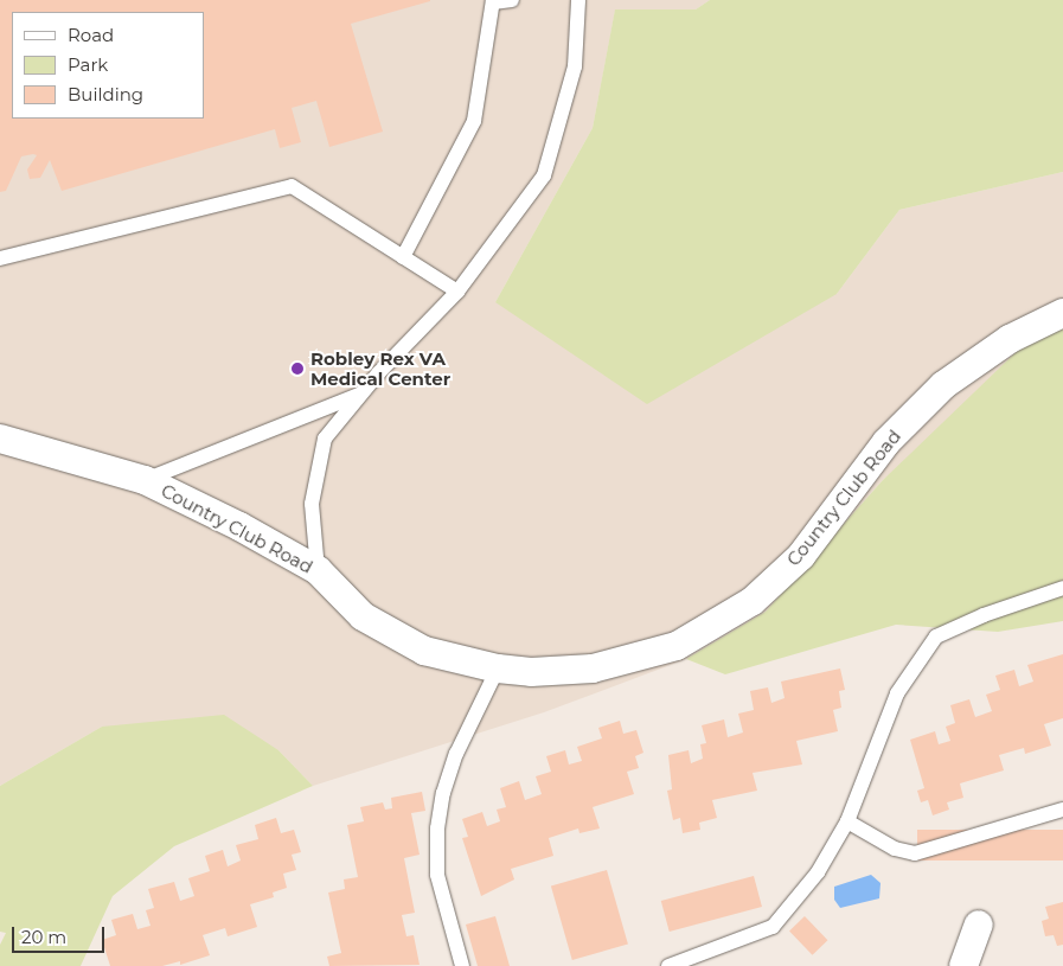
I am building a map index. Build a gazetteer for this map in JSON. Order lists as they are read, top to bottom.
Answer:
{
  "streets": {
    "street": ["Country Club Road"]
  },
  "places": ["Robley Rex VA Medical Center"],
  "legend": ["Road", "Park", "Building"],
  "scale_bar": "20 m"
}
